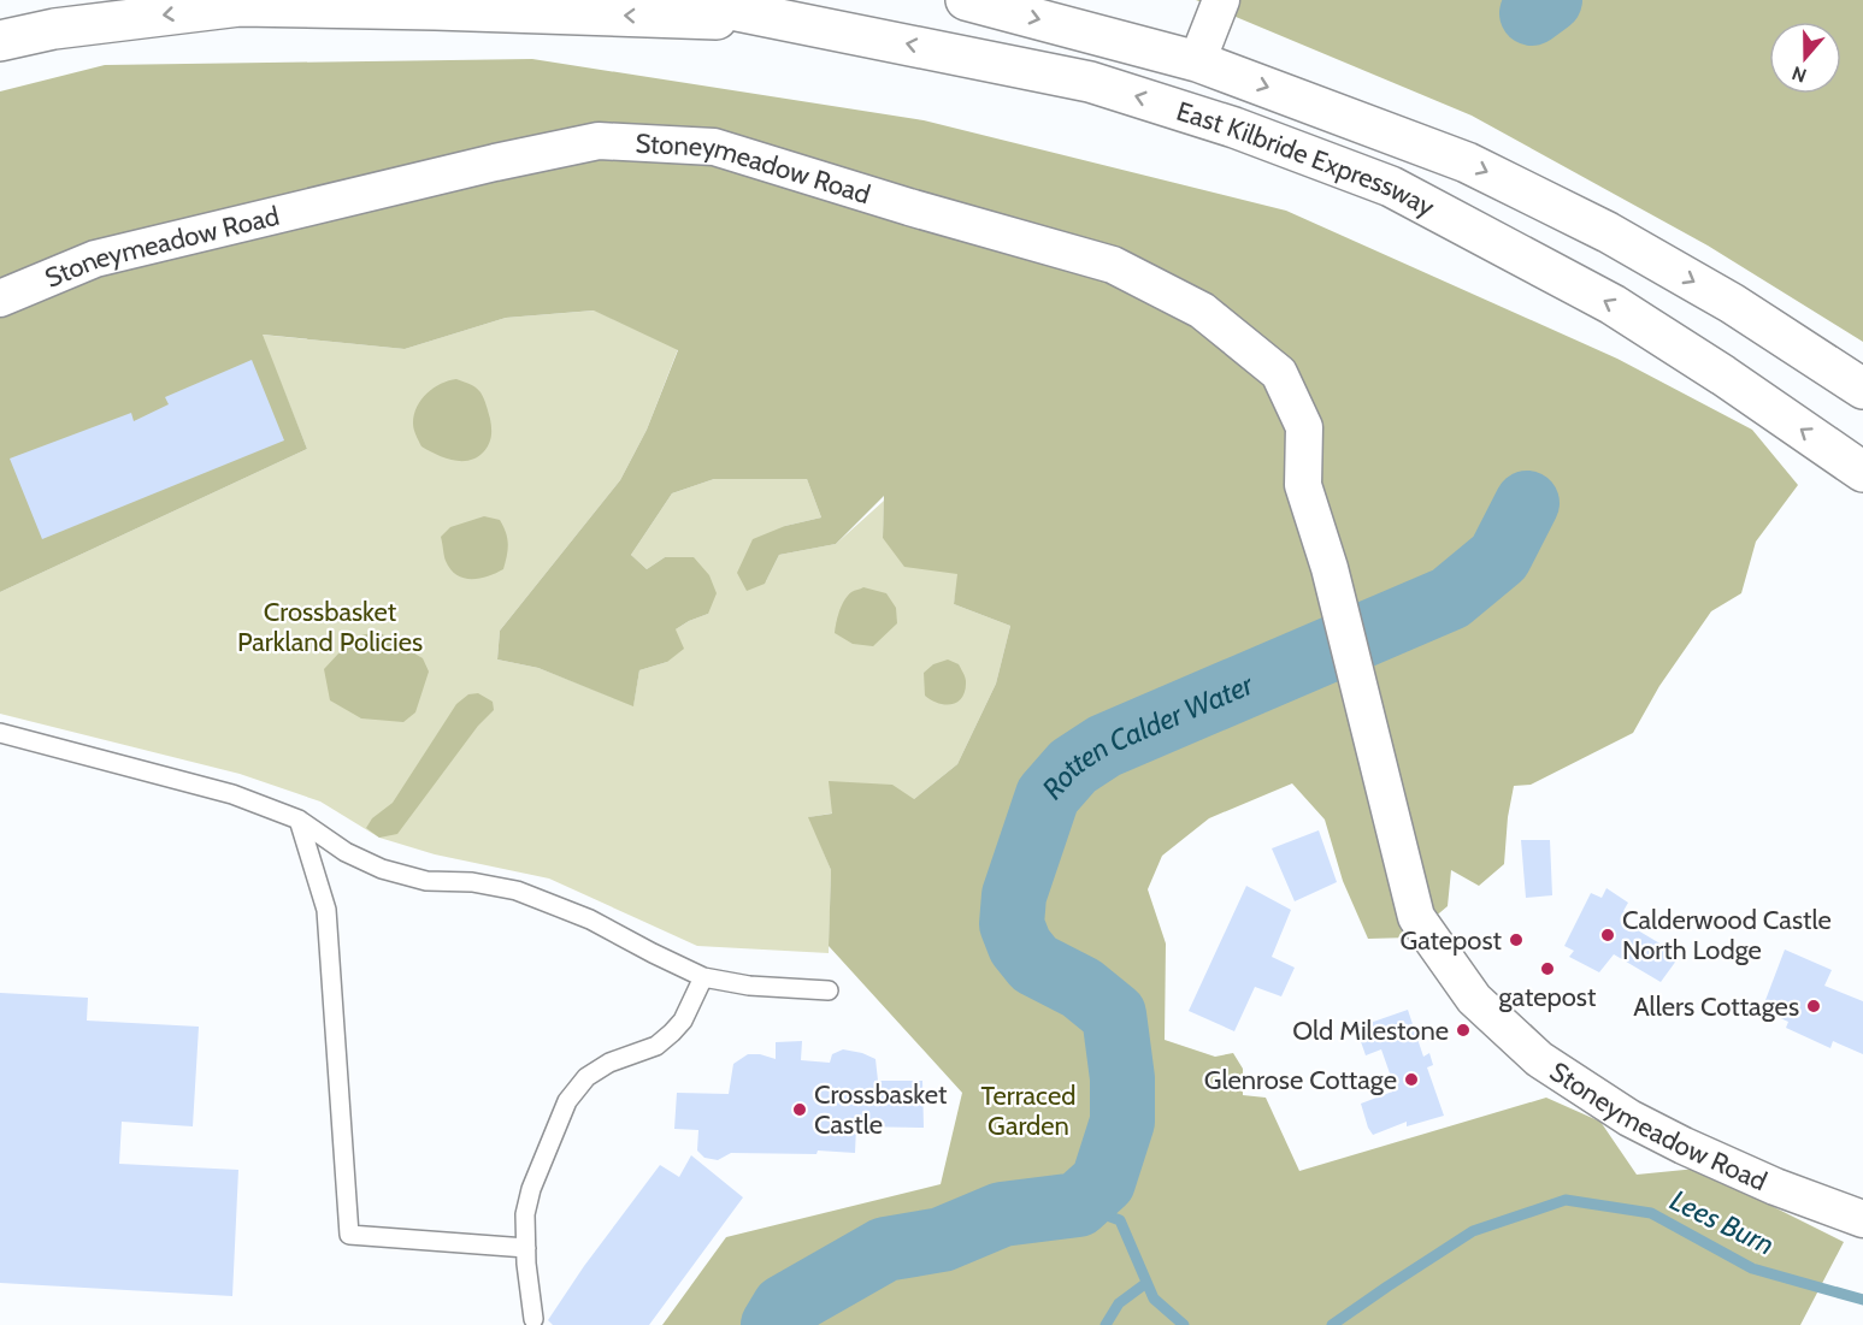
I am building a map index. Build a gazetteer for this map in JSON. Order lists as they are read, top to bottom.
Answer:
{
  "streets": {
    "highway": ["East Kilbride Expressway"],
    "street": ["Stoneymeadow Road"]
  },
  "water": ["Rotten Calder Water", "Lees Burn"],
  "parks": ["Crossbasket Parkland Policies", "Terraced Garden"],
  "places": [
    "Calderwood Castle North Lodge",
    "Gatepost",
    "gatepost",
    "Allers Cottages",
    "Old Milestone",
    "Glenrose Cottage",
    "Crossbasket Castle"
  ],
  "north": "bottom"
}
